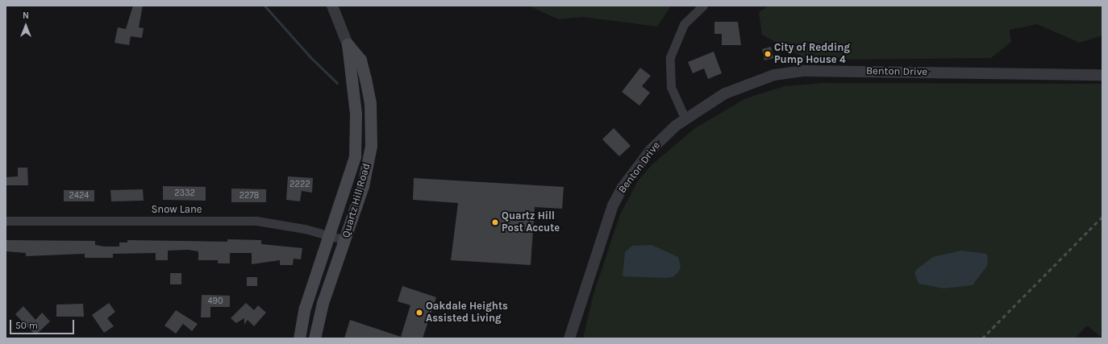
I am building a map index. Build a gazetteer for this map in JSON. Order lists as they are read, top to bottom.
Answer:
{
  "streets": {
    "main road": ["Quartz Hill Road"],
    "street": ["Benton Drive", "Snow Lane"]
  },
  "crossings": [
    ["Quartz Hill Road", "Snow Lane"]
  ],
  "places": ["City of Redding Pump House 4", "Quartz Hill Post Accute", "Oakdale Heights Assisted Living"],
  "house_numbers": [
    "2222",
    "2332",
    "2424",
    "2278",
    "490"
  ],
  "scale_bar": "50 m",
  "north": "top"
}
